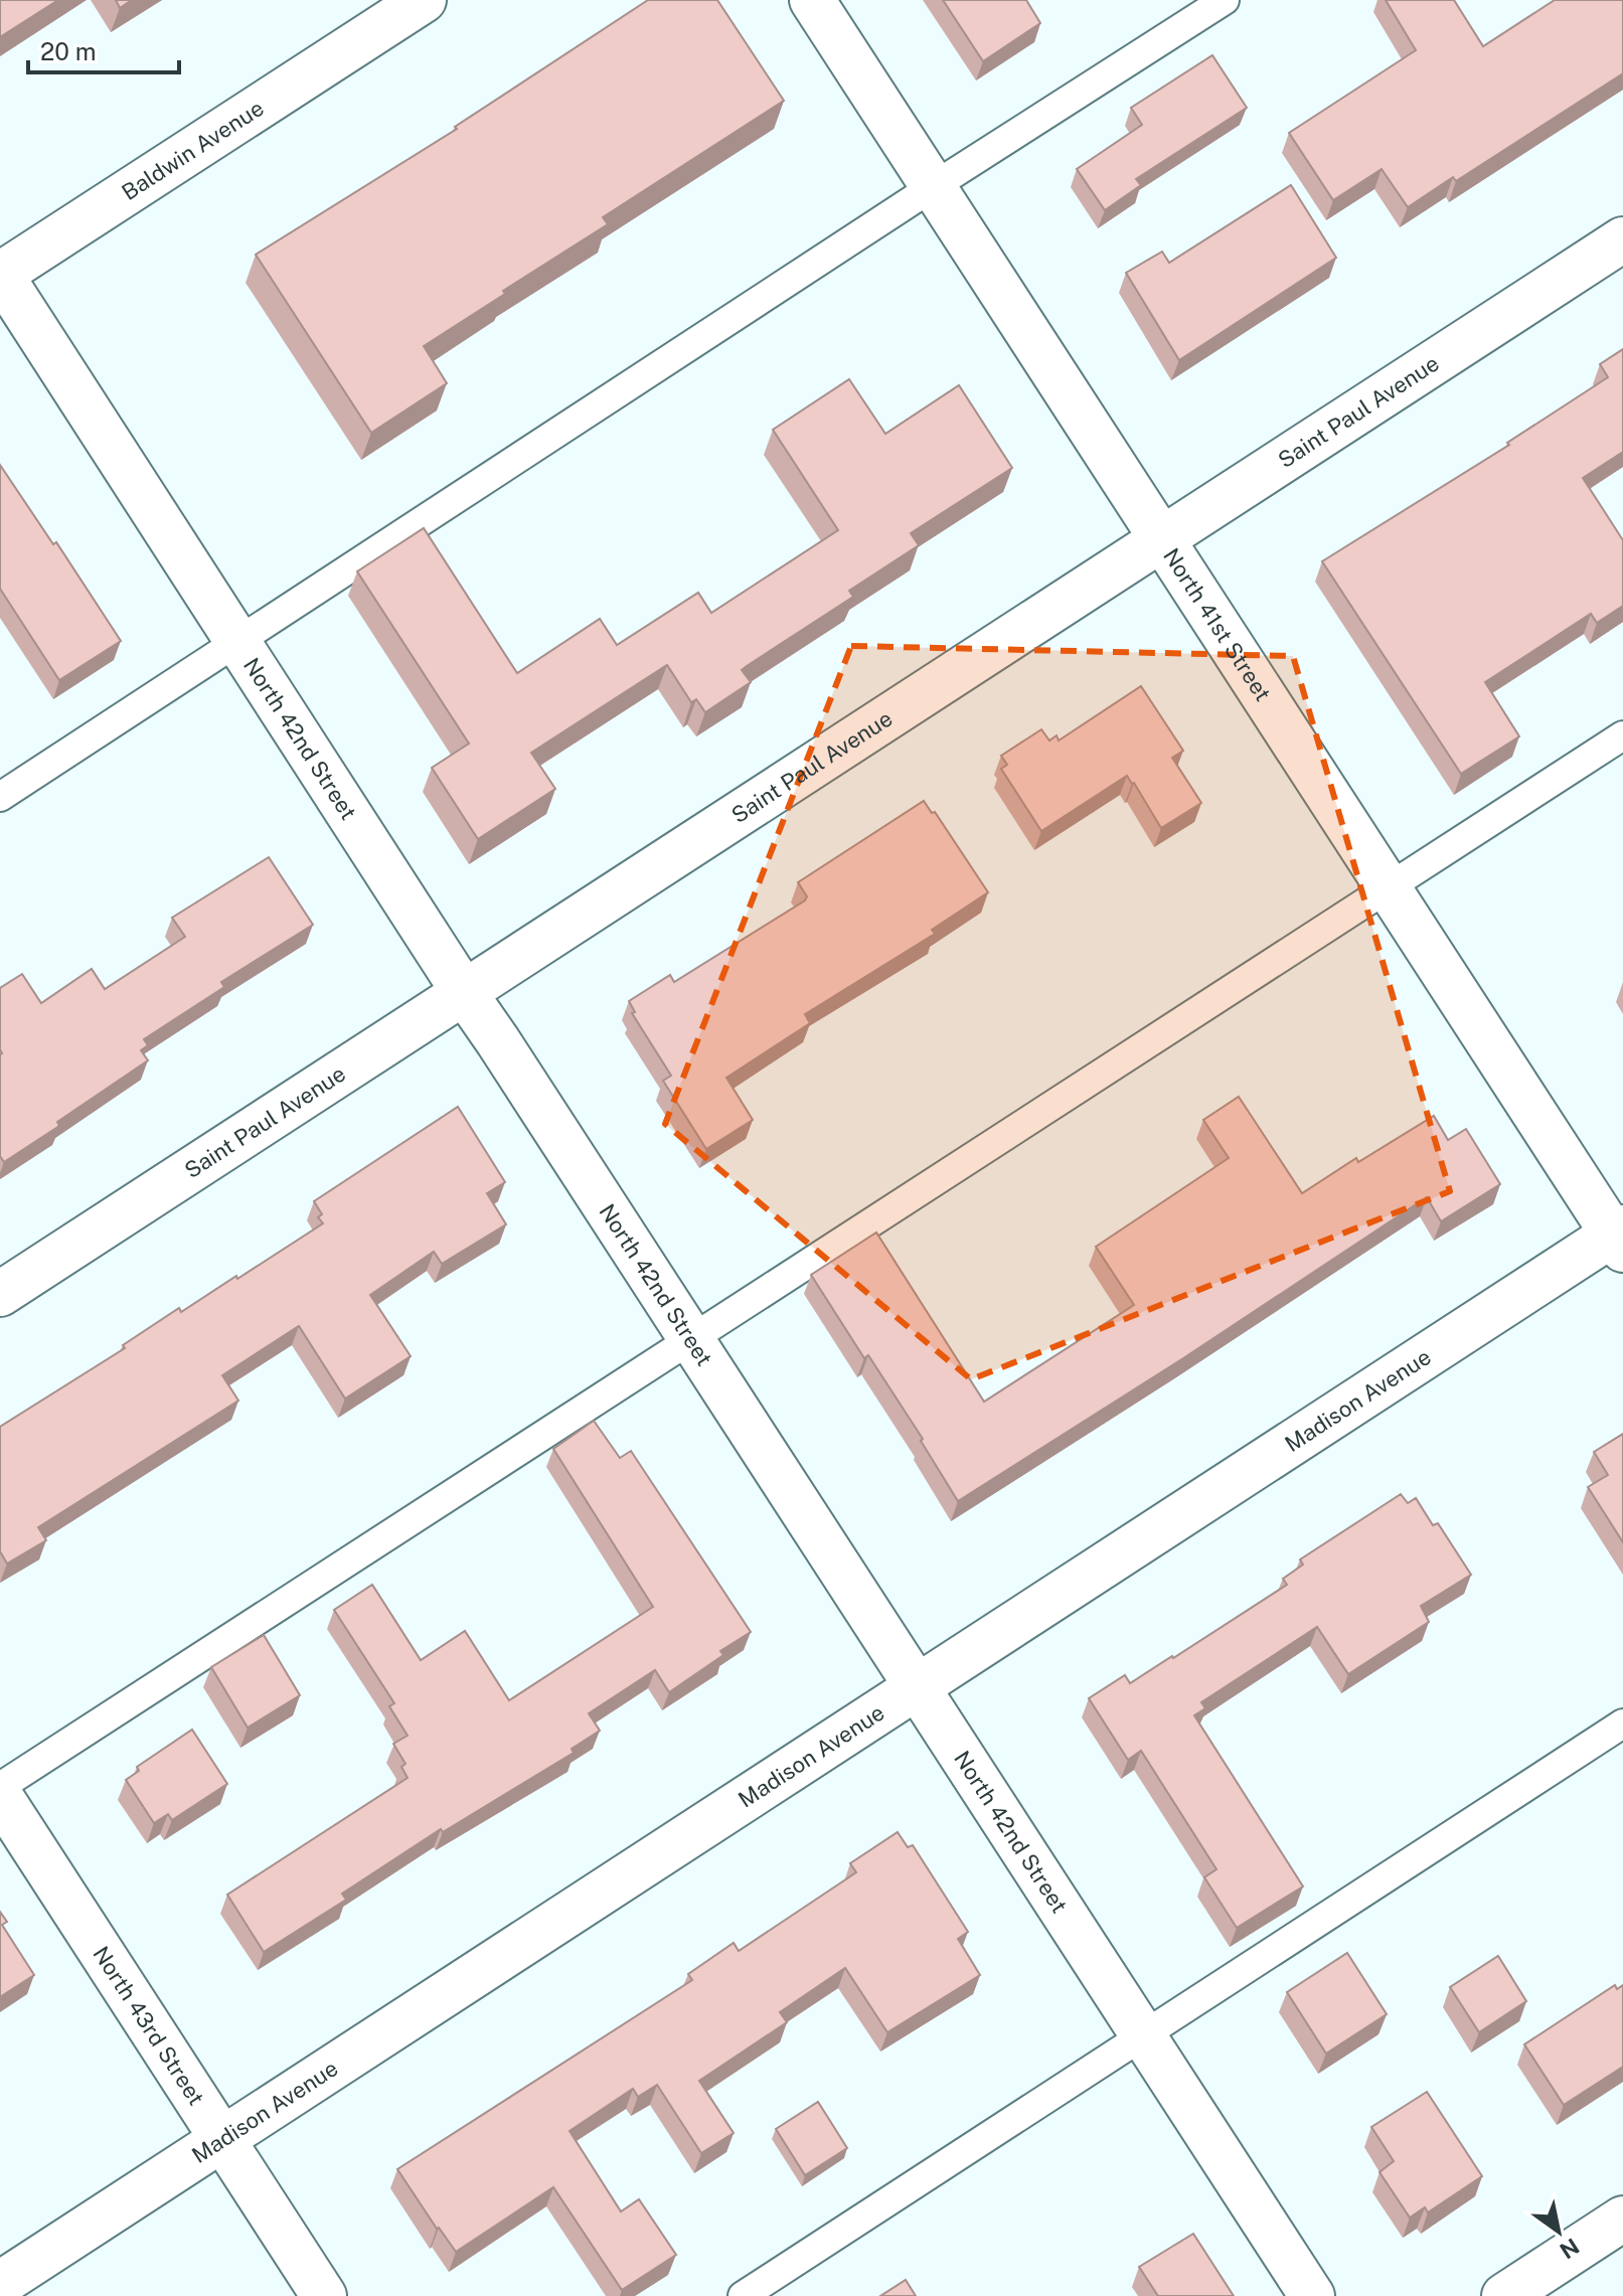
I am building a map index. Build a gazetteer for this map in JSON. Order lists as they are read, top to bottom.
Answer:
{
  "streets": {
    "street": [
      "Baldwin Avenue",
      "Saint Paul Avenue",
      "North 41st Street",
      "North 42nd Street",
      "Madison Avenue",
      "North 43rd Street"
    ]
  },
  "crossings": [
    ["Baldwin Avenue", "North 42nd Street"],
    ["Saint Paul Avenue", "North 41st Street"],
    ["Saint Paul Avenue", "North 42nd Street"],
    ["North 41st Street", "Madison Avenue"],
    ["North 42nd Street", "Madison Avenue"],
    ["Madison Avenue", "North 43rd Street"]
  ],
  "scale_bar": "20 m",
  "north": "bottom right"
}
